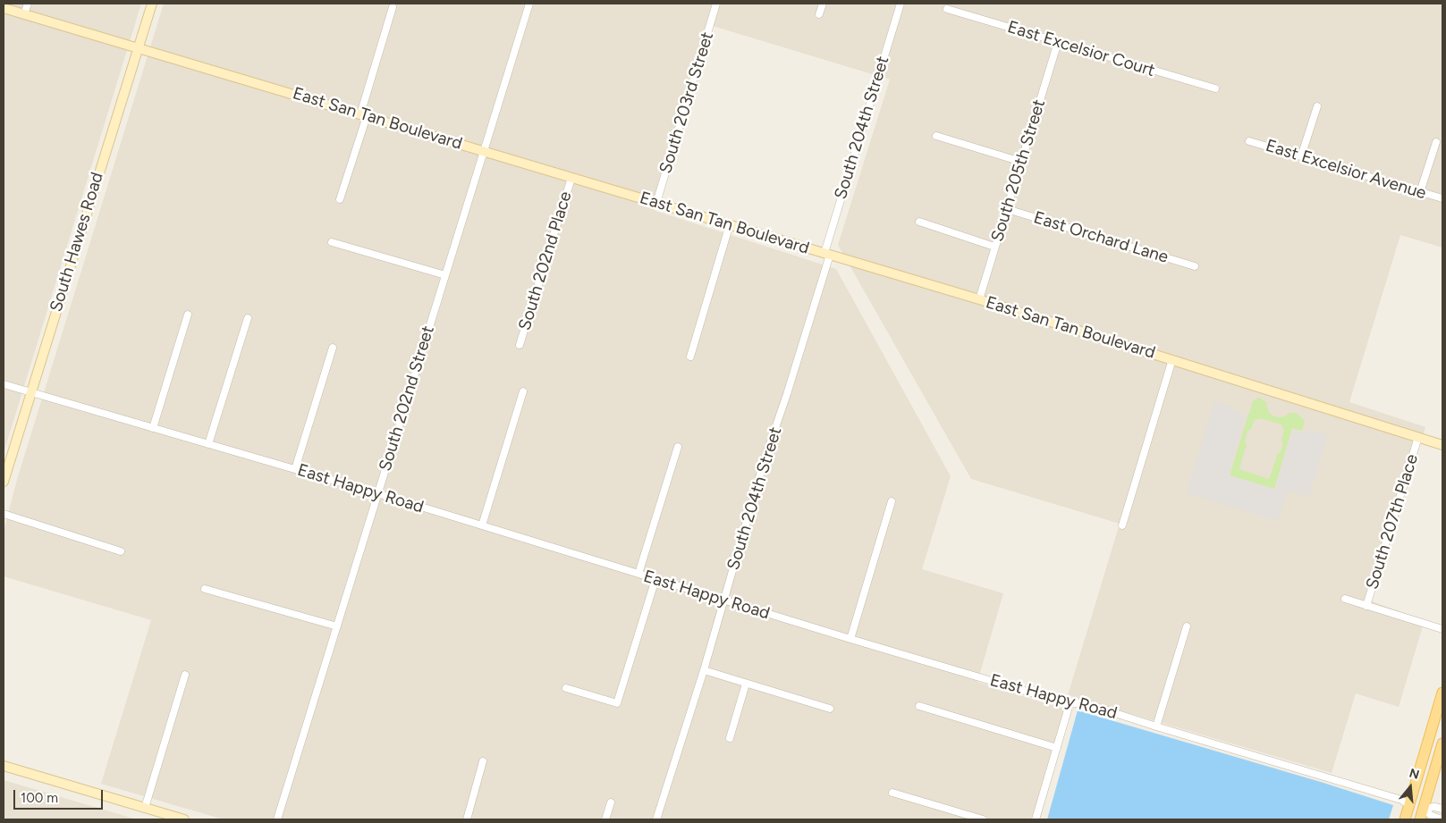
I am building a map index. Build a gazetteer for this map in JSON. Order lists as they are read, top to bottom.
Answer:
{
  "streets": {
    "street": [
      "East Excelsior Court",
      "South 203rd Street",
      "East San Tan Boulevard",
      "South 204th Street",
      "East Excelsior Avenue",
      "South 205th Street",
      "East Orchard Lane",
      "South Hawes Road",
      "South 202nd Place",
      "South 202nd Street",
      "East Happy Road",
      "South 207th Place"
    ]
  },
  "crossings": [
    ["East Excelsior Court", "South 205th Street"],
    ["South 203rd Street", "East San Tan Boulevard"],
    ["East San Tan Boulevard", "South 204th Street"],
    ["East San Tan Boulevard", "South 205th Street"],
    ["East San Tan Boulevard", "South Hawes Road"],
    ["East San Tan Boulevard", "South 202nd Place"],
    ["East San Tan Boulevard", "South 202nd Street"],
    ["East San Tan Boulevard", "South 207th Place"],
    ["South 204th Street", "East Happy Road"],
    ["South 205th Street", "East Orchard Lane"],
    ["South Hawes Road", "East Happy Road"],
    ["South 202nd Street", "East Happy Road"]
  ],
  "scale_bar": "100 m",
  "north": "top"
}
